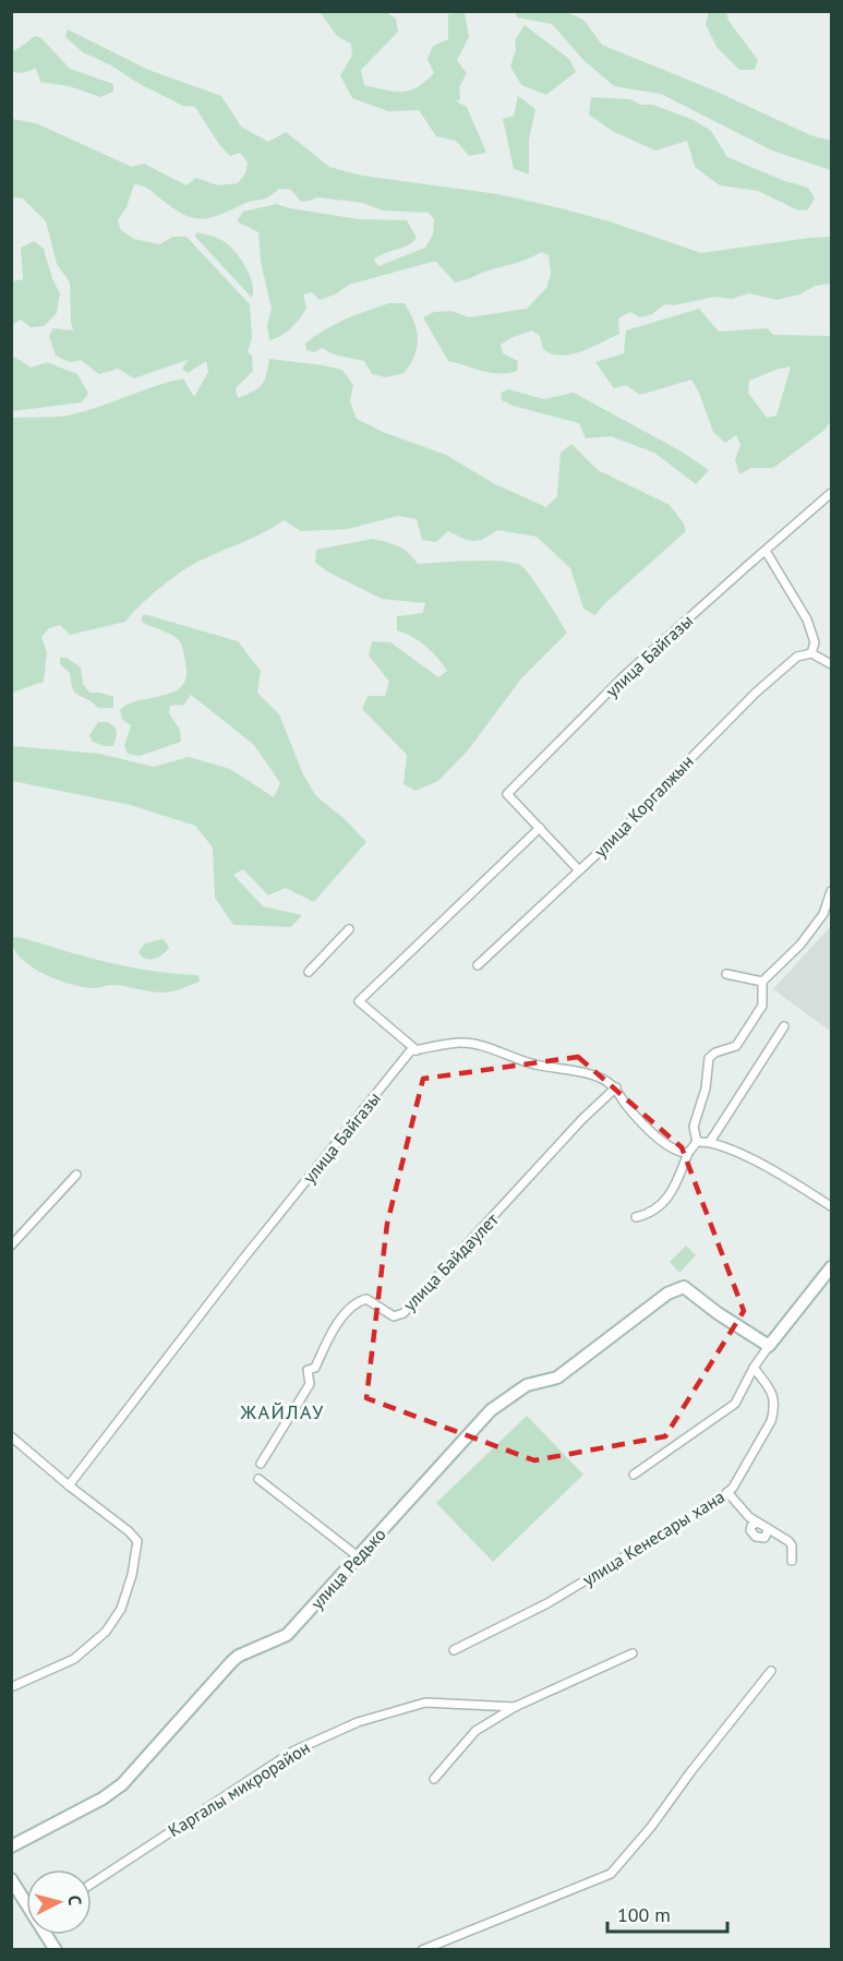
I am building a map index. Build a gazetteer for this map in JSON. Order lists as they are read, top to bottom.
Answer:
{
  "streets": {
    "street": [
      "улица Байгазы",
      "улица Коргалжын",
      "улица Байдаулет",
      "улица Кенесары хана",
      "улица Редько",
      "Каргалы микрорайон"
    ]
  },
  "crossings": [
    ["улица Байгазы", "улица Коргалжын"]
  ],
  "districts": ["ЖАЙЛАУ"],
  "scale_bar": "100 m",
  "north": "right"
}
